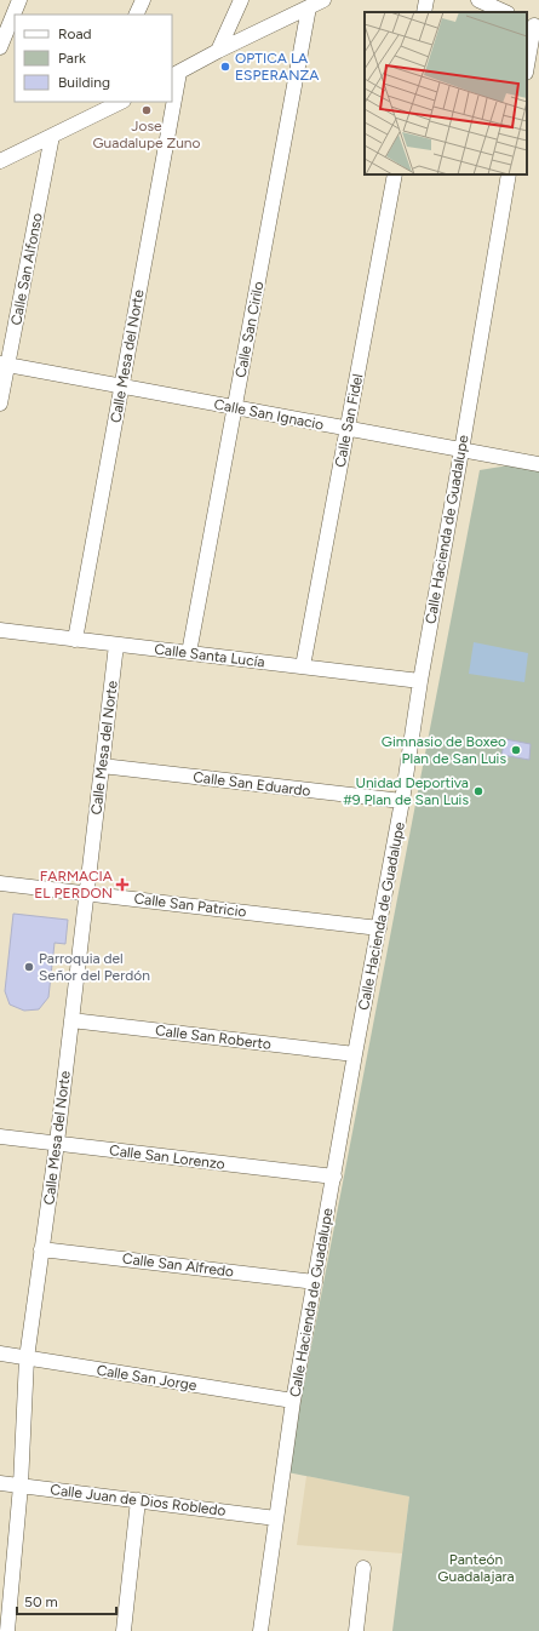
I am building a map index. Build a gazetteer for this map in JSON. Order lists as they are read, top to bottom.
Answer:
{
  "streets": {
    "street": [
      "Calle San Alfonso",
      "Calle San Cirilo",
      "Calle Mesa del Norte",
      "Calle San Ignacio",
      "Calle San Fidel",
      "Calle Hacienda de Guadalupe",
      "Calle Santa Lucía",
      "Calle San Eduardo",
      "Calle San Patricio",
      "Calle San Roberto",
      "Calle San Lorenzo",
      "Calle San Alfredo",
      "Calle San Jorge",
      "Calle Juan de Dios Robledo"
    ]
  },
  "crossings": [
    ["Calle San Alfonso", "Calle San Ignacio"],
    ["Calle San Cirilo", "Calle San Ignacio"],
    ["Calle San Cirilo", "Calle Santa Lucía"],
    ["Calle Mesa del Norte", "Calle San Ignacio"],
    ["Calle Mesa del Norte", "Calle Santa Lucía"],
    ["Calle Mesa del Norte", "Calle San Eduardo"],
    ["Calle Mesa del Norte", "Calle San Patricio"],
    ["Calle Mesa del Norte", "Calle San Roberto"],
    ["Calle Mesa del Norte", "Calle San Lorenzo"],
    ["Calle Mesa del Norte", "Calle San Alfredo"],
    ["Calle Mesa del Norte", "Calle San Jorge"],
    ["Calle Mesa del Norte", "Calle Juan de Dios Robledo"],
    ["Calle San Ignacio", "Calle San Fidel"],
    ["Calle San Ignacio", "Calle Hacienda de Guadalupe"],
    ["Calle San Fidel", "Calle Santa Lucía"],
    ["Calle Hacienda de Guadalupe", "Calle Santa Lucía"],
    ["Calle Hacienda de Guadalupe", "Calle San Eduardo"],
    ["Calle Hacienda de Guadalupe", "Calle San Patricio"],
    ["Calle Hacienda de Guadalupe", "Calle San Roberto"],
    ["Calle Hacienda de Guadalupe", "Calle San Lorenzo"],
    ["Calle Hacienda de Guadalupe", "Calle San Alfredo"],
    ["Calle Hacienda de Guadalupe", "Calle San Jorge"],
    ["Calle Hacienda de Guadalupe", "Calle Juan de Dios Robledo"]
  ],
  "parks": ["Panteón Guadalajara"],
  "places": {
    "other": [
      "OPTICA LA ESPERANZA",
      "Jose Guadalupe Zuno",
      "Gimnasio de Boxeo Plan de San Luis",
      "Unidad Deportiva #9 Plan de San Luis",
      "Parroquia del Señor del Perdón"
    ],
    "health": ["FARMACIA EL PERDON"]
  },
  "legend": ["Road", "Park", "Building"],
  "scale_bar": "50 m"
}
